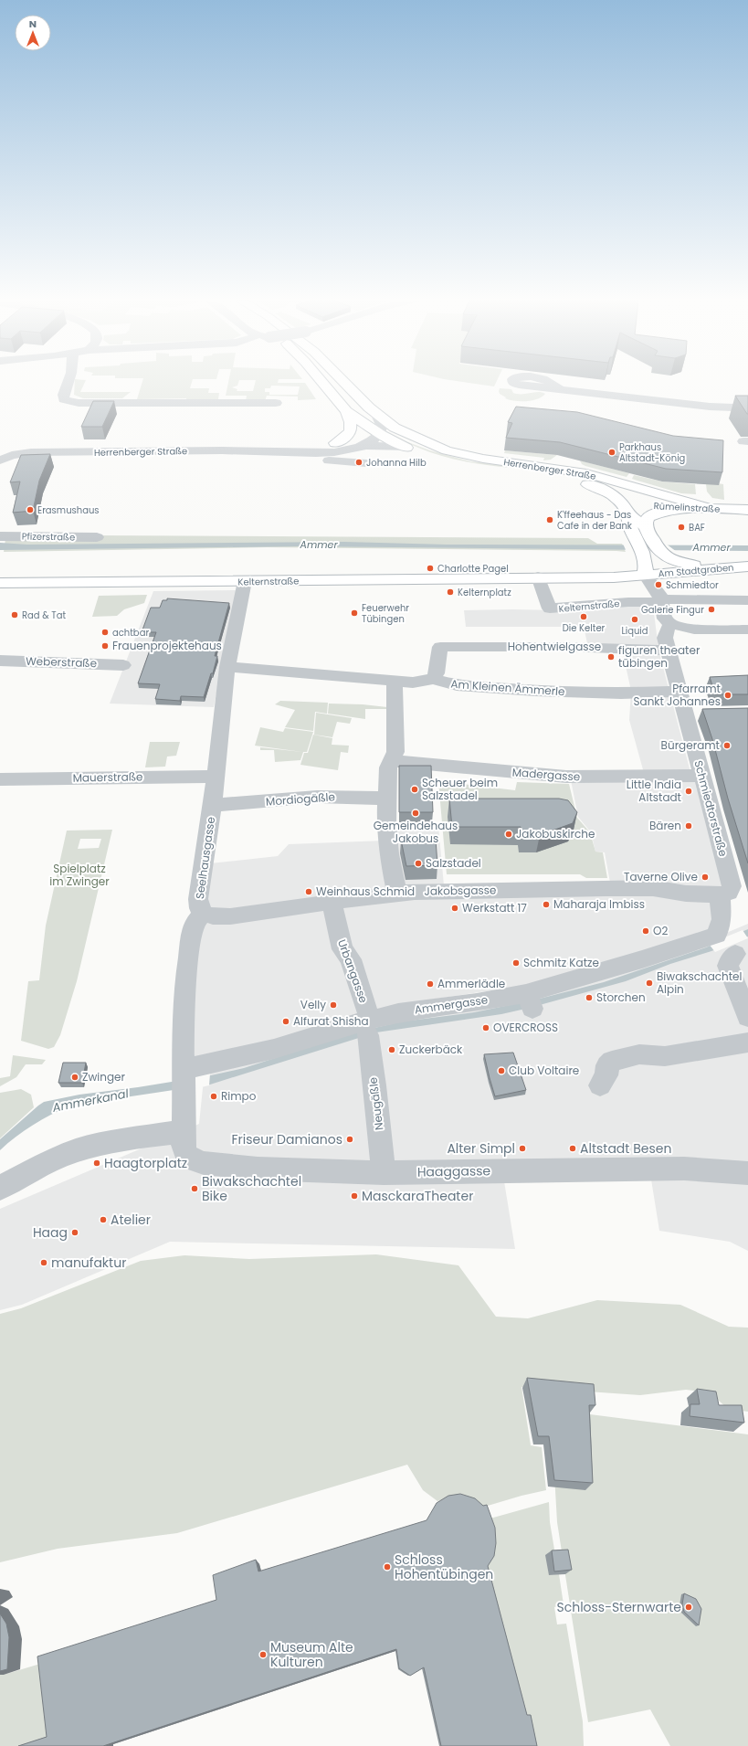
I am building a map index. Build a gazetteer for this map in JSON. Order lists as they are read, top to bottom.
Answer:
{
  "streets": {
    "street": [
      "Herrenberger Straße",
      "Rümelinstraße",
      "Pfizerstraße",
      "Am Stadtgraben",
      "Kelternstraße",
      "Hohentwielgasse",
      "Weberstraße",
      "Am Kleinen Ämmerle",
      "Madergasse",
      "Mauerstraße",
      "Mordiogäßle",
      "Schmiedtorstraße",
      "Seelhausgasse",
      "Jakobsgasse",
      "Urbangasse",
      "Ammergasse",
      "Neugäßle",
      "Haaggasse"
    ]
  },
  "crossings": [
    ["Herrenberger Straße", "Rümelinstraße"],
    ["Am Stadtgraben", "Kelternstraße"],
    ["Kelternstraße", "Seelhausgasse"],
    ["Hohentwielgasse", "Am Kleinen Ämmerle"],
    ["Hohentwielgasse", "Schmiedtorstraße"],
    ["Am Kleinen Ämmerle", "Schmiedtorstraße"],
    ["Am Kleinen Ämmerle", "Seelhausgasse"],
    ["Madergasse", "Schmiedtorstraße"],
    ["Mauerstraße", "Seelhausgasse"],
    ["Mordiogäßle", "Seelhausgasse"],
    ["Schmiedtorstraße", "Jakobsgasse"],
    ["Seelhausgasse", "Jakobsgasse"],
    ["Seelhausgasse", "Ammergasse"],
    ["Seelhausgasse", "Haaggasse"],
    ["Jakobsgasse", "Urbangasse"],
    ["Urbangasse", "Ammergasse"],
    ["Urbangasse", "Neugäßle"],
    ["Ammergasse", "Neugäßle"],
    ["Neugäßle", "Haaggasse"]
  ],
  "water": ["Ammer", "Ammerkanal"],
  "parks": ["Spielplatz im Zwinger"],
  "places": [
    "Parkhaus Altstadt-König",
    "Johanna Hilb",
    "Erasmushaus",
    "K'ffeehaus - Das Cafe in der Bank",
    "BAF",
    "Charlotte Pagel",
    "Schmiedtor",
    "Kelternplatz",
    "Galerie Fingur",
    "Feuerwehr Tübingen",
    "Rad & Tat",
    "Die Kelter",
    "Liquid",
    "achtbar",
    "Frauenprojektehaus",
    "figuren theater tübingen",
    "Pfarramt Sankt Johannes",
    "Bürgeramt",
    "Scheuer beim Salzstadel",
    "Little India Altstadt",
    "Gemeindehaus Jakobus",
    "Bären",
    "Jakobuskirche",
    "Salzstadel",
    "Taverne Olive",
    "Weinhaus Schmid",
    "Maharaja Imbiss",
    "Werkstatt 17",
    "O2",
    "Schmitz Katze",
    "Biwakschachtel Alpin",
    "Ammerlädle",
    "Storchen",
    "Velly",
    "Alfurat Shisha",
    "OVERCROSS",
    "Zuckerbäck",
    "Club Voltaire",
    "Zwinger",
    "Rimpo",
    "Friseur Damianos",
    "Alter Simpl",
    "Altstadt Besen",
    "Haagtorplatz",
    "Biwakschachtel Bike",
    "MasckaraTheater",
    "Atelier",
    "Haag",
    "manufaktur",
    "Schloss Hohentübingen",
    "Schloss-Sternwarte",
    "Museum Alte Kulturen"
  ],
  "north": "top"
}
